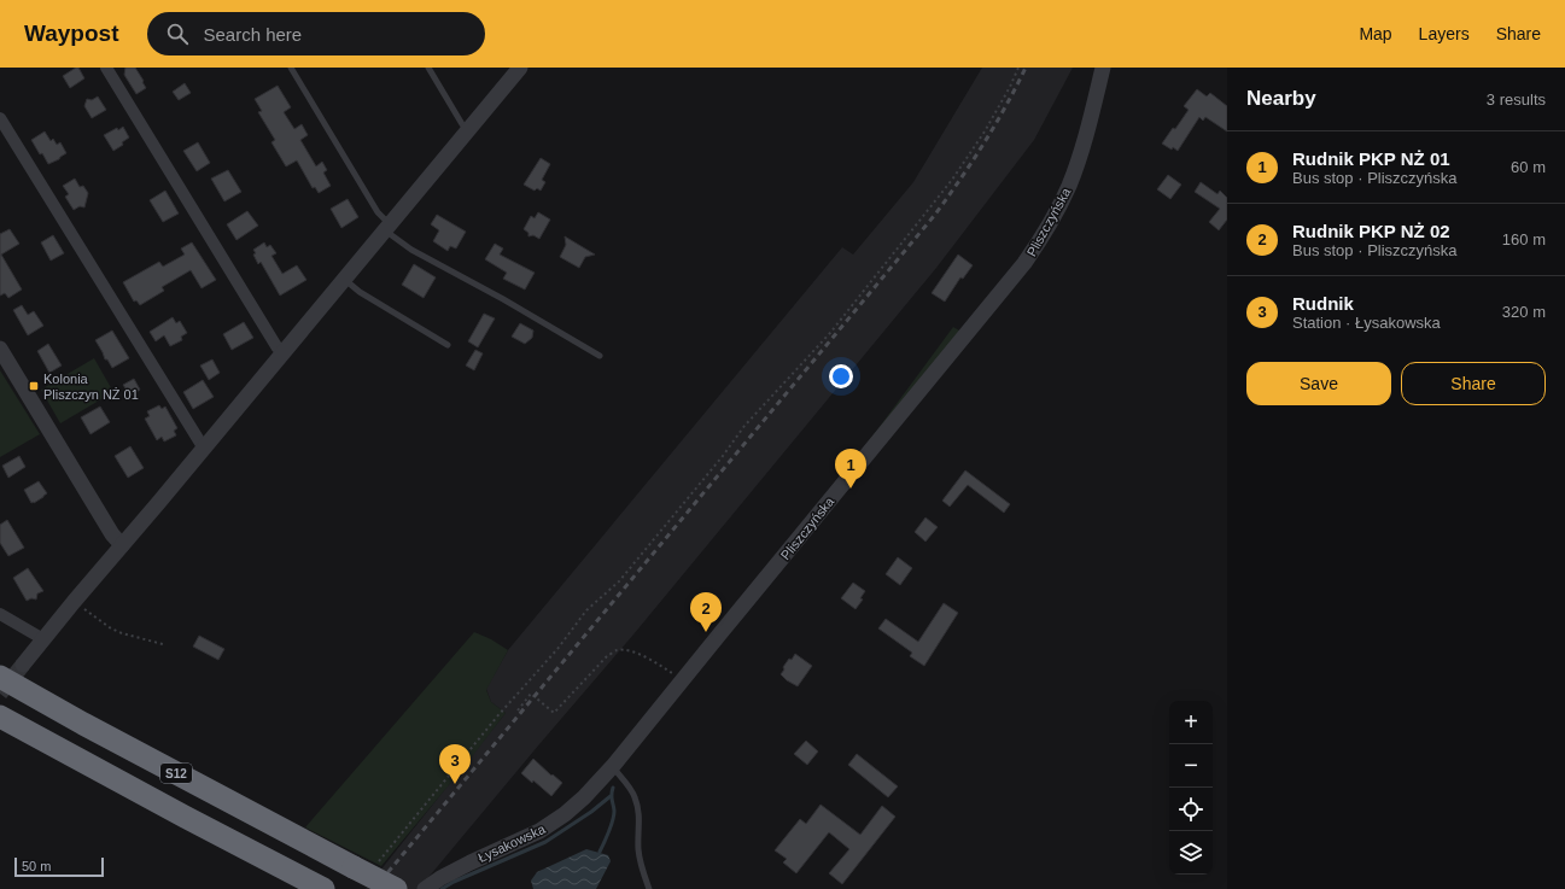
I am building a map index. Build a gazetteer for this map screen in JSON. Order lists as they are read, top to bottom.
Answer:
{
  "streets": {
    "highway": ["S12"],
    "street": ["Pliszczyńska", "Łysakowska"]
  },
  "crossings": [
    ["Pliszczyńska", "Łysakowska"]
  ],
  "places": {
    "transit": ["Kolonia Pliszczyn NŻ 01"]
  },
  "scale_bar": "50 m",
  "page": {
    "header": "Waypost",
    "search": "Search here",
    "nav": ["Map", "Layers", "Share"],
    "heading": ["Nearby", "3 results"],
    "list": [
      {
        "mark": "1",
        "name": "Rudnik PKP NŻ 01",
        "note": "Bus stop · Pliszczyńska",
        "value": "60 m"
      },
      {
        "mark": "2",
        "name": "Rudnik PKP NŻ 02",
        "note": "Bus stop · Pliszczyńska",
        "value": "160 m"
      },
      {
        "mark": "3",
        "name": "Rudnik",
        "note": "Station · Łysakowska",
        "value": "320 m"
      }
    ],
    "buttons": ["Save", "Share"],
    "pins": ["1", "2", "3"],
    "map_buttons": ["+", "−"],
    "scale": "50 m"
  }
}
